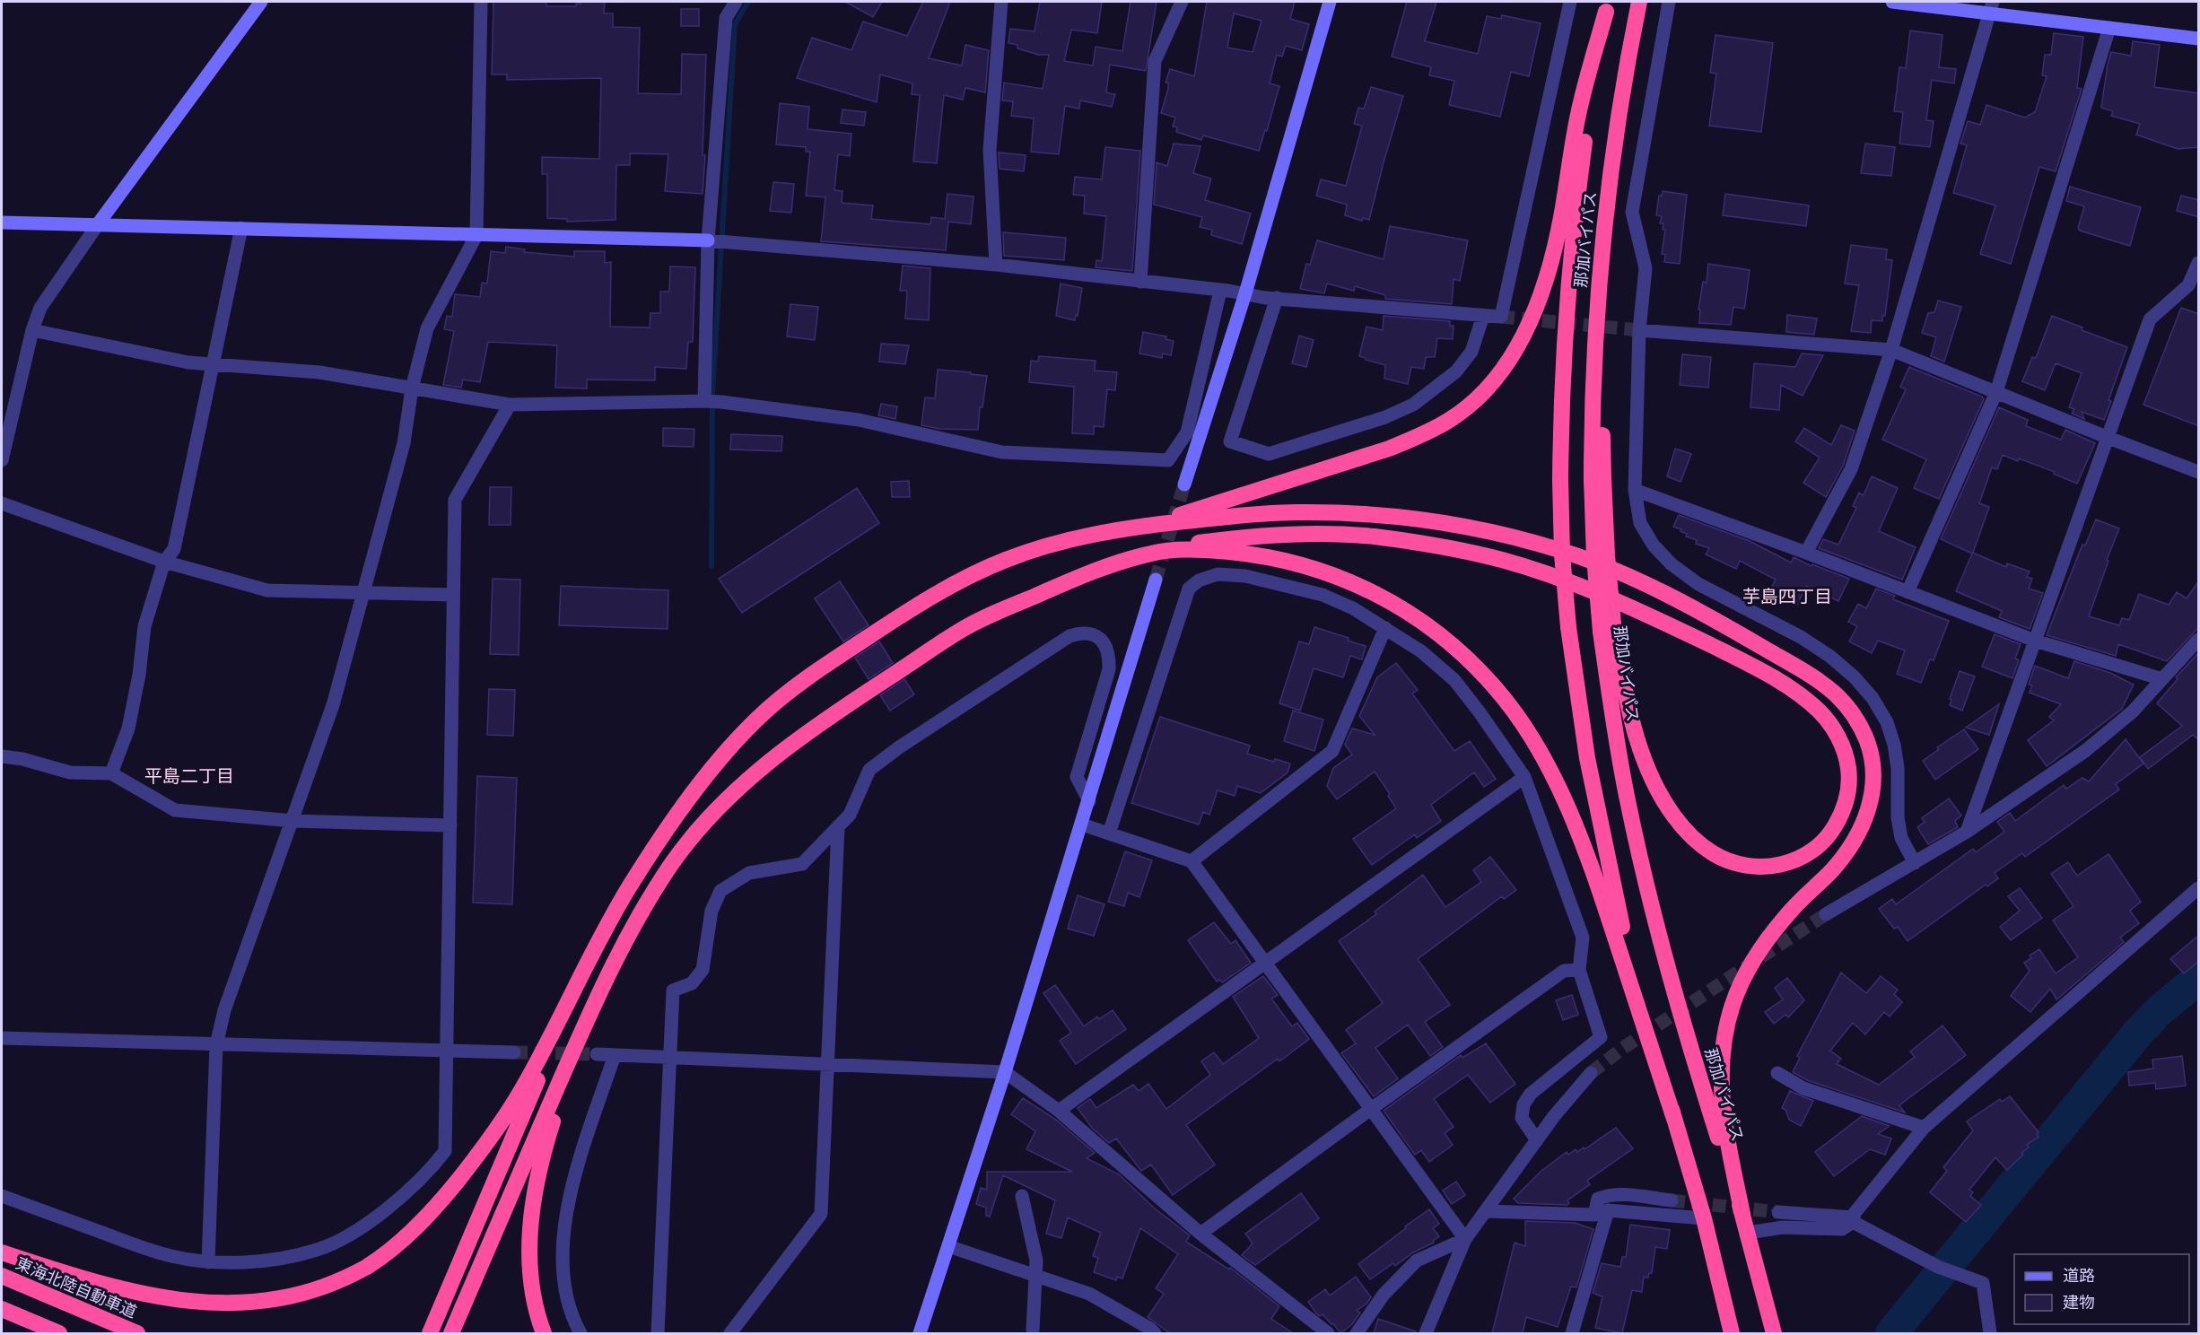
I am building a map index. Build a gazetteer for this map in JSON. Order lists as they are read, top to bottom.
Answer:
{
  "streets": {
    "highway": ["那加バイパス", "東海北陸自動車道"]
  },
  "districts": ["芋島四丁目", "平島二丁目"],
  "legend": ["道路", "建物"]
}
